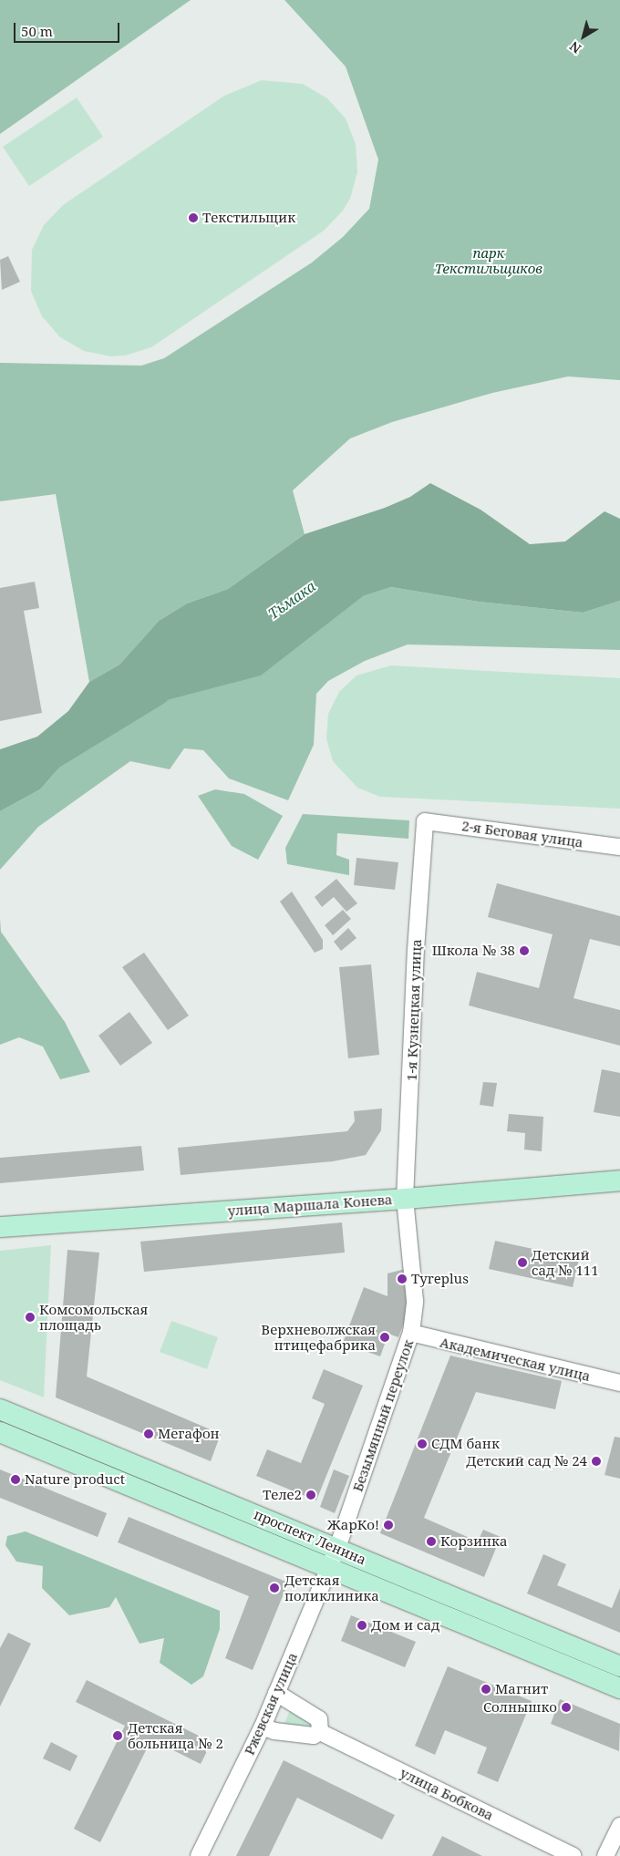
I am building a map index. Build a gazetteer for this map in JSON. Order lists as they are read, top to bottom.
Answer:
{
  "streets": {
    "main road": ["улица Маршала Конева", "проспект Ленина"],
    "street": [
      "2-я Беговая улица",
      "1-я Кузнецкая улица",
      "Академическая улица",
      "Безымянный переулок",
      "Ржевская улица",
      "улица Бобкова"
    ]
  },
  "crossings": [
    ["2-я Беговая улица", "1-я Кузнецкая улица"],
    ["1-я Кузнецкая улица", "улица Маршала Конева"],
    ["1-я Кузнецкая улица", "Безымянный переулок"],
    ["улица Маршала Конева", "Безымянный переулок"],
    ["Академическая улица", "Безымянный переулок"],
    ["Безымянный переулок", "проспект Ленина"],
    ["Безымянный переулок", "Ржевская улица"],
    ["проспект Ленина", "Ржевская улица"]
  ],
  "water": ["Тьмака"],
  "parks": ["парк Текстильщиков"],
  "places": [
    "Текстильщик",
    "Школа № 38",
    "Детский сад № 111",
    "Tyreplus",
    "Комсомольская площадь",
    "Верхневолжская птицефабрика",
    "Мегафон",
    "СДМ банк",
    "Детский сад № 24",
    "Nature product",
    "Теле2",
    "ЖарКо!",
    "Корзинка",
    "Детская поликлиника",
    "Дом и сад",
    "Магнит",
    "Солнышко",
    "Детская больница № 2"
  ],
  "scale_bar": "50 m",
  "north": "bottom left"
}
